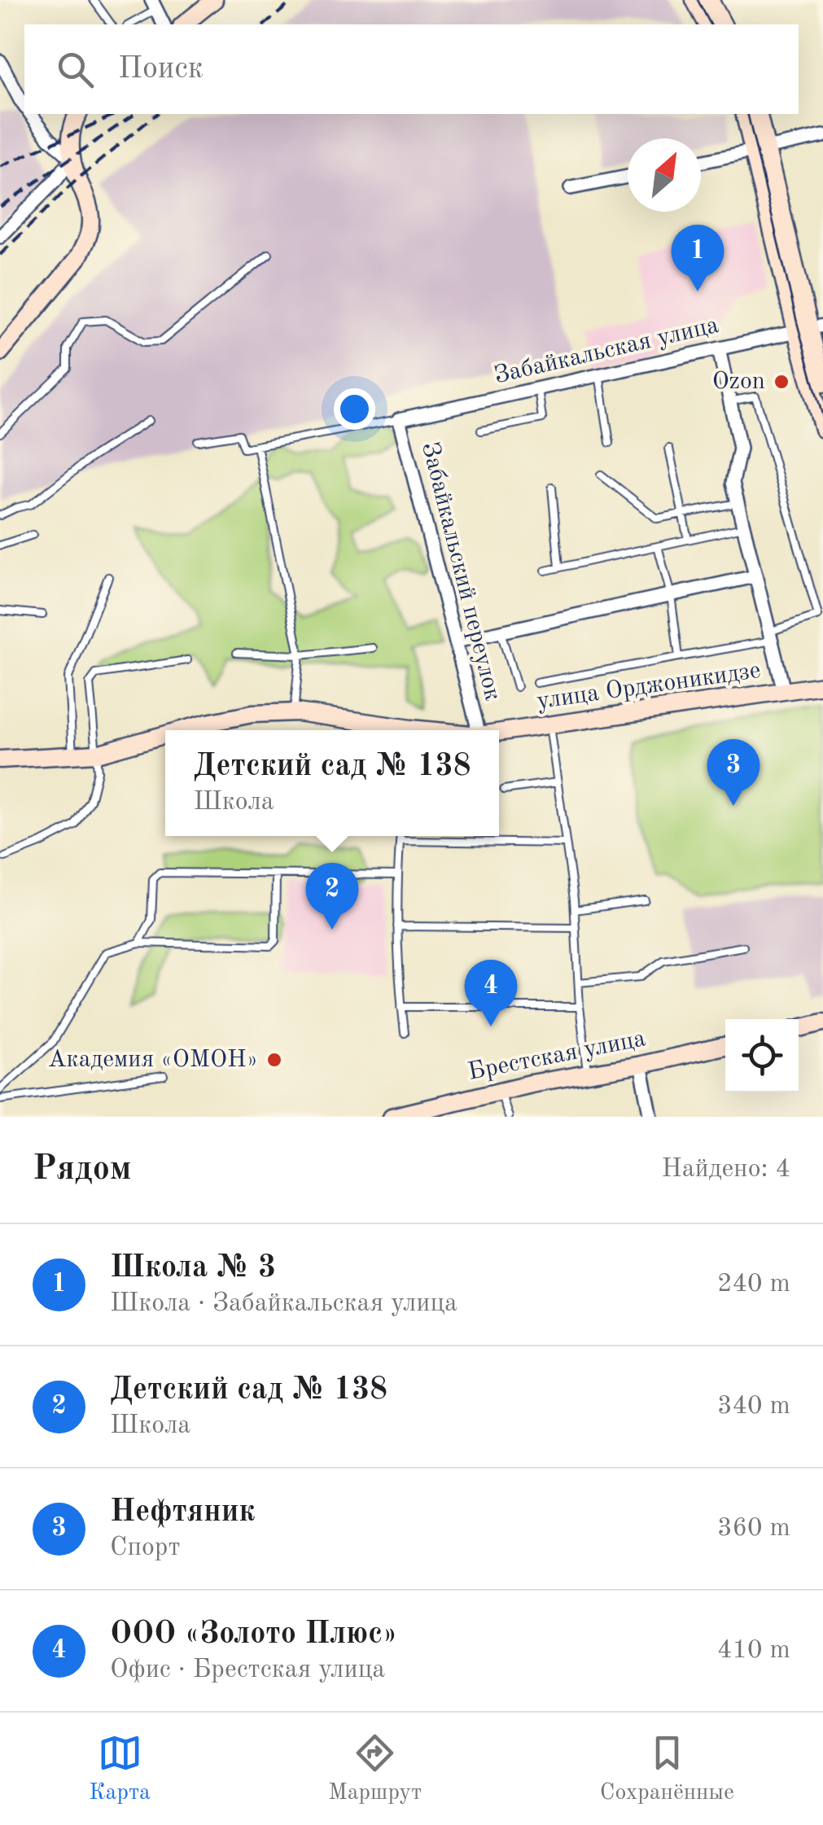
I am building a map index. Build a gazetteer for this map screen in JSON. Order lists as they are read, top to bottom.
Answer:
{
  "streets": {
    "street": [
      "Забайкальская улица",
      "Забайкальский переулок",
      "улица Орджоникидзе",
      "Брестская улица"
    ]
  },
  "crossings": [
    ["Забайкальская улица", "Забайкальский переулок"]
  ],
  "places": ["Ozon", "Академия «ОМОН»"],
  "north": "top right",
  "page": {
    "search": "Поиск",
    "pins": [
      "1",
      "3",
      "2",
      "4"
    ],
    "popup": ["Детский сад № 138", "Школа"],
    "heading": ["Рядом", "Найдено: 4"],
    "list": [
      {
        "mark": "1",
        "name": "Школа № 3",
        "note": "Школа · Забайкальская улица",
        "value": "240 m"
      },
      {
        "mark": "2",
        "name": "Детский сад № 138",
        "note": "Школа",
        "value": "340 m"
      },
      {
        "mark": "3",
        "name": "Нефтяник",
        "note": "Спорт",
        "value": "360 m"
      },
      {
        "mark": "4",
        "name": "ООО «Золото Плюс»",
        "note": "Офис · Брестская улица",
        "value": "410 m"
      }
    ],
    "nav": ["Карта", "Маршрут", "Сохранённые"]
  }
}
